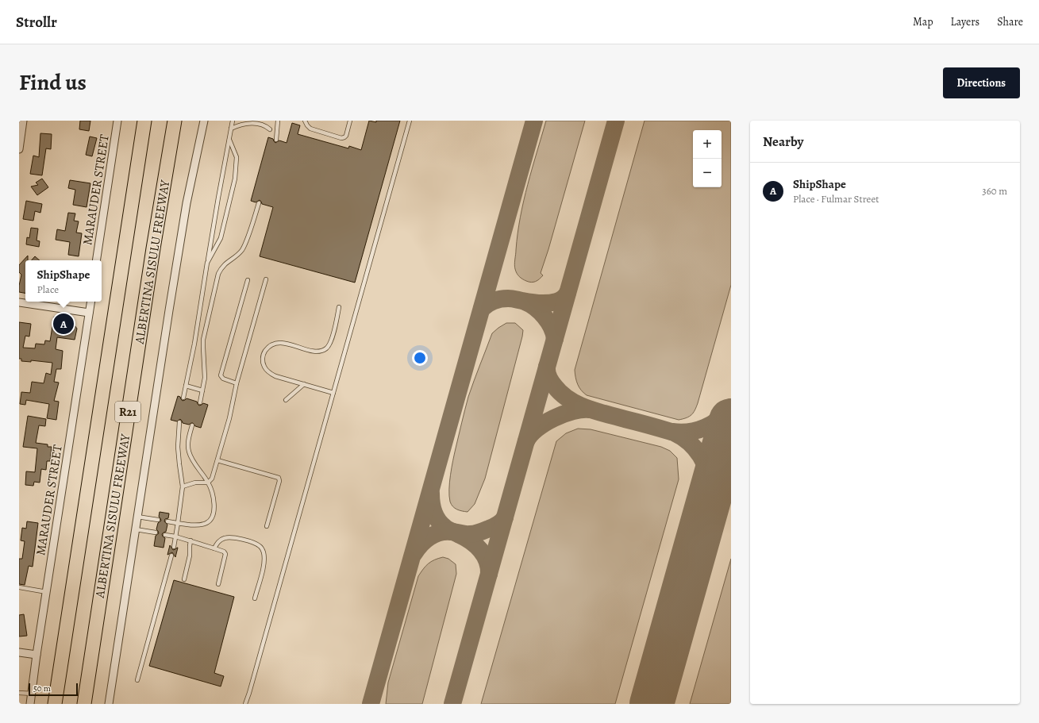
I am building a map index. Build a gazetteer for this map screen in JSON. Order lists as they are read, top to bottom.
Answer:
{
  "streets": {
    "highway": ["ALBERTINA SISULU FREEWAY", "R21"],
    "street": ["MARAUDER STREET"]
  },
  "scale_bar": "50 m",
  "page": {
    "header": "Strollr",
    "nav": ["Map", "Layers", "Share"],
    "title": "Find us",
    "buttons": "Directions",
    "heading": "Nearby",
    "map_buttons": ["+", "−"],
    "list": [
      {
        "mark": "A",
        "name": "ShipShape",
        "note": "Place · Fulmar Street",
        "value": "360 m"
      }
    ],
    "popup": ["ShipShape", "Place"],
    "pins": "A",
    "scale": "50 m"
  }
}
